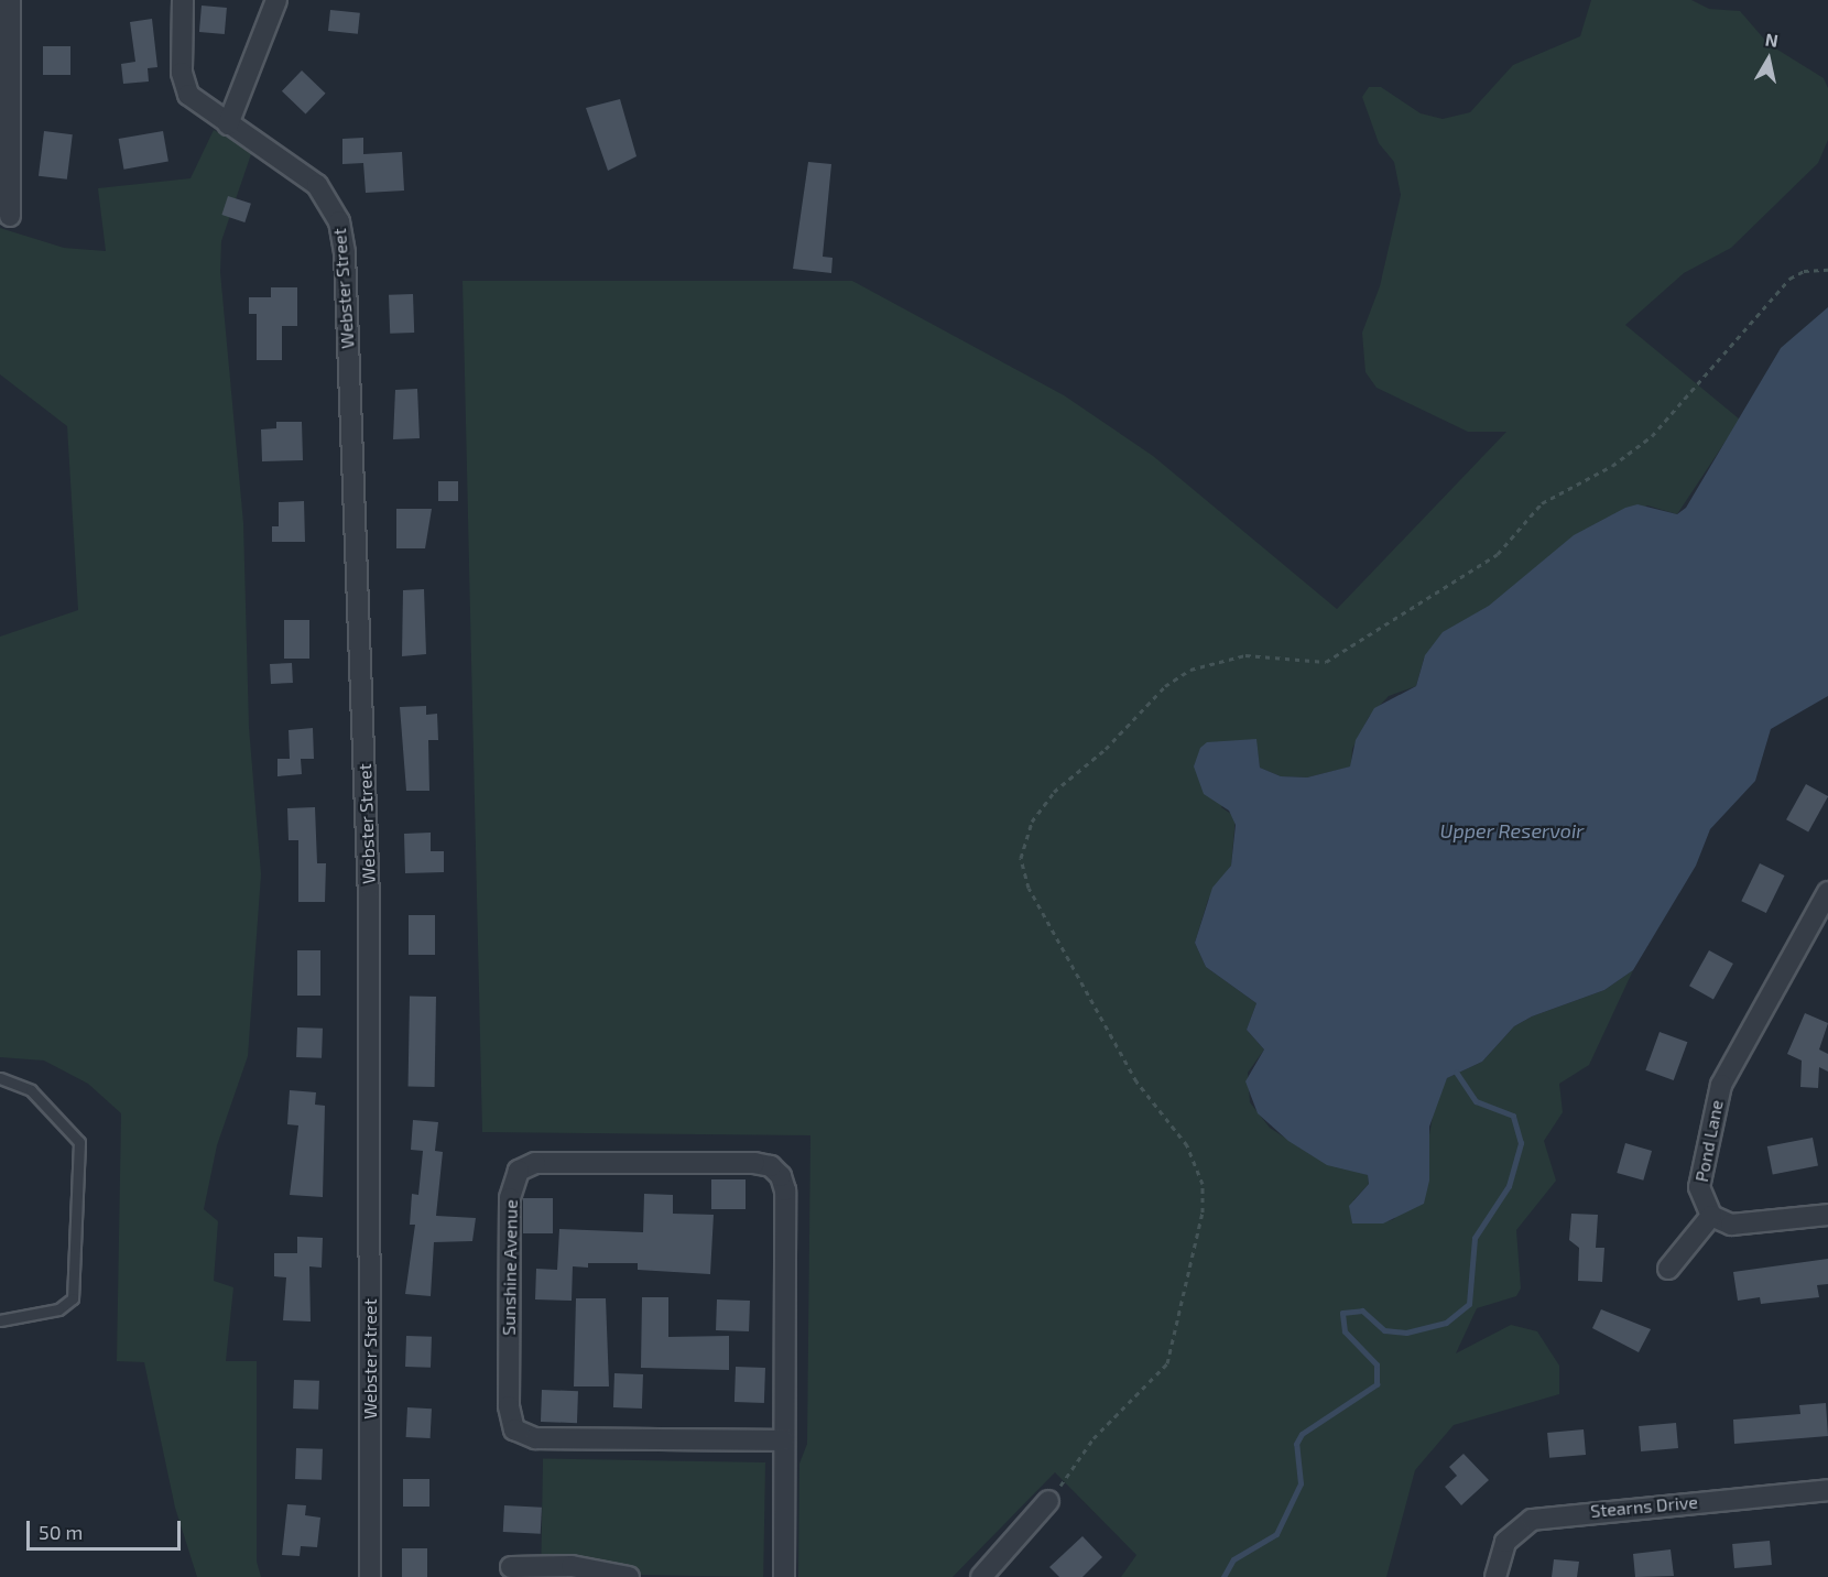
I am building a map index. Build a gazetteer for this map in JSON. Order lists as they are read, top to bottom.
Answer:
{
  "streets": {
    "street": [
      "Webster Street",
      "Pond Lane",
      "Sunshine Avenue",
      "Stearns Drive"
    ]
  },
  "water": ["Upper Reservoir"],
  "scale_bar": "50 m",
  "north": "top"
}
